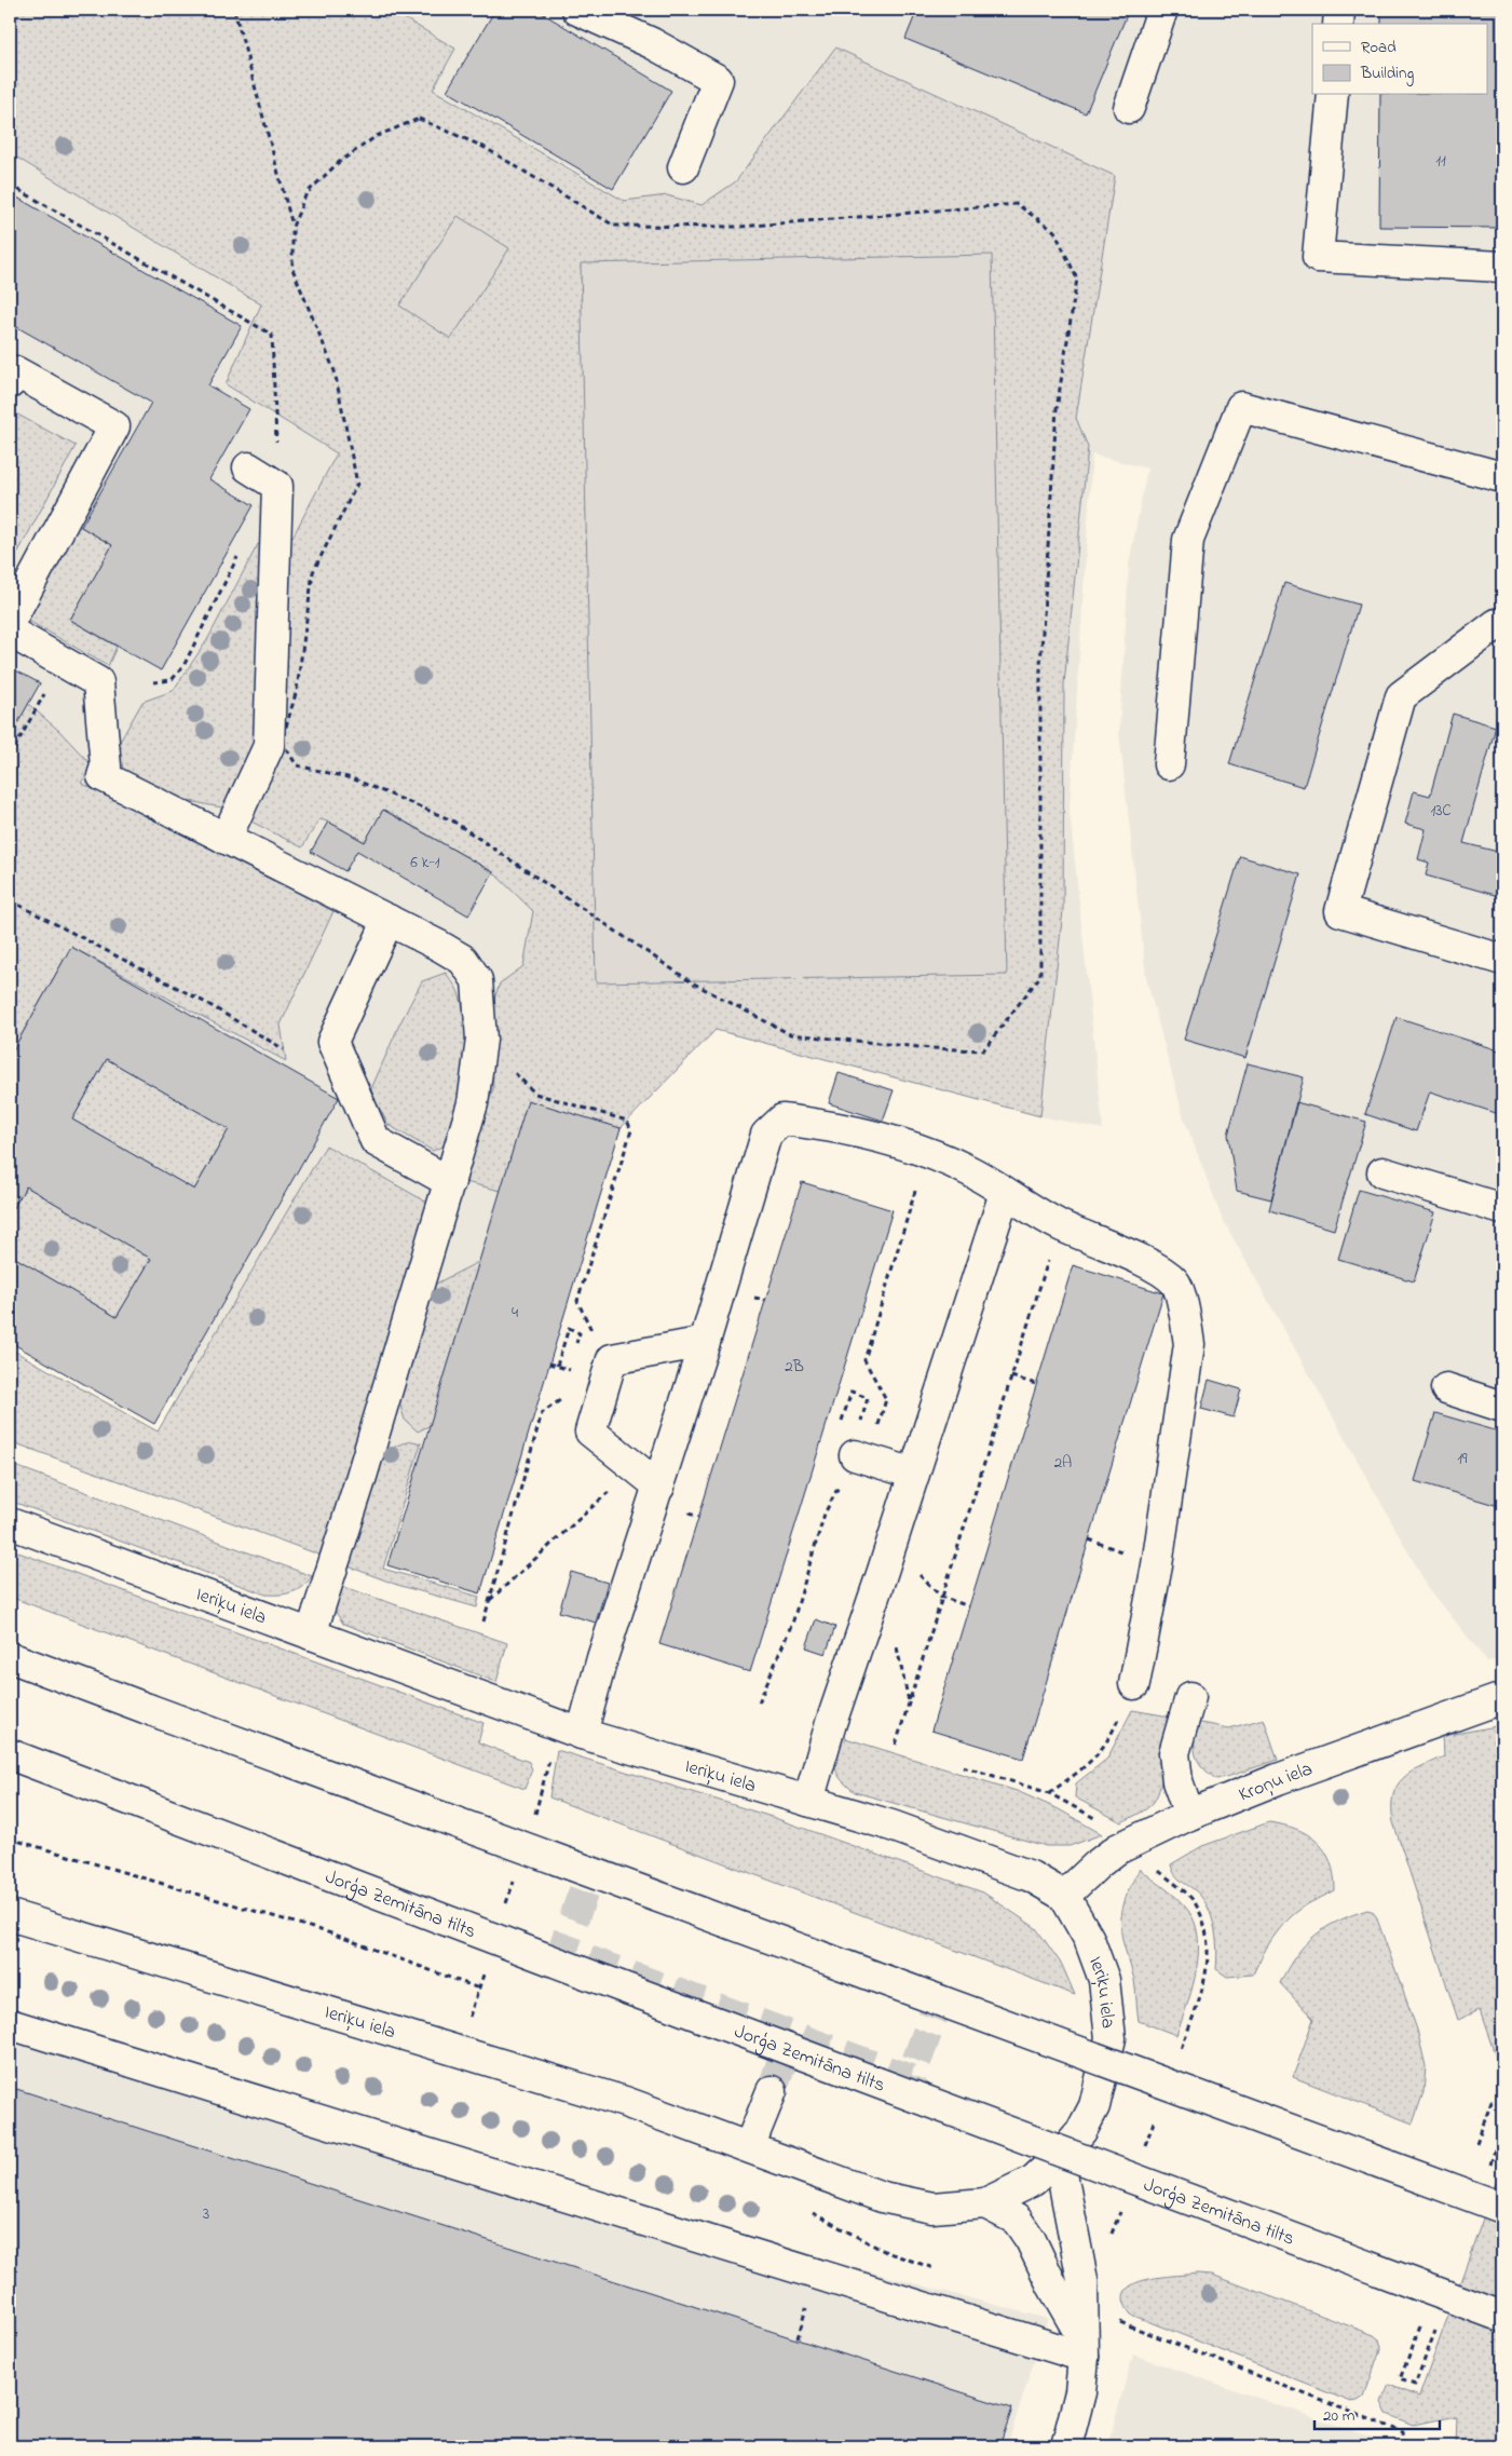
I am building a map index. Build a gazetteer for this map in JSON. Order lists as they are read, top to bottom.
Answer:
{
  "streets": {
    "street": ["Ieriķu iela", "Kroņu iela", "Jorģa Zemitāna tilts"]
  },
  "crossings": [
    ["Ieriķu iela", "Kroņu iela"]
  ],
  "house_numbers": [
    "11",
    "13C",
    "6 k-1",
    "4",
    "2B",
    "19",
    "2A",
    "3"
  ],
  "legend": ["Road", "Building"],
  "scale_bar": "20 m"
}
